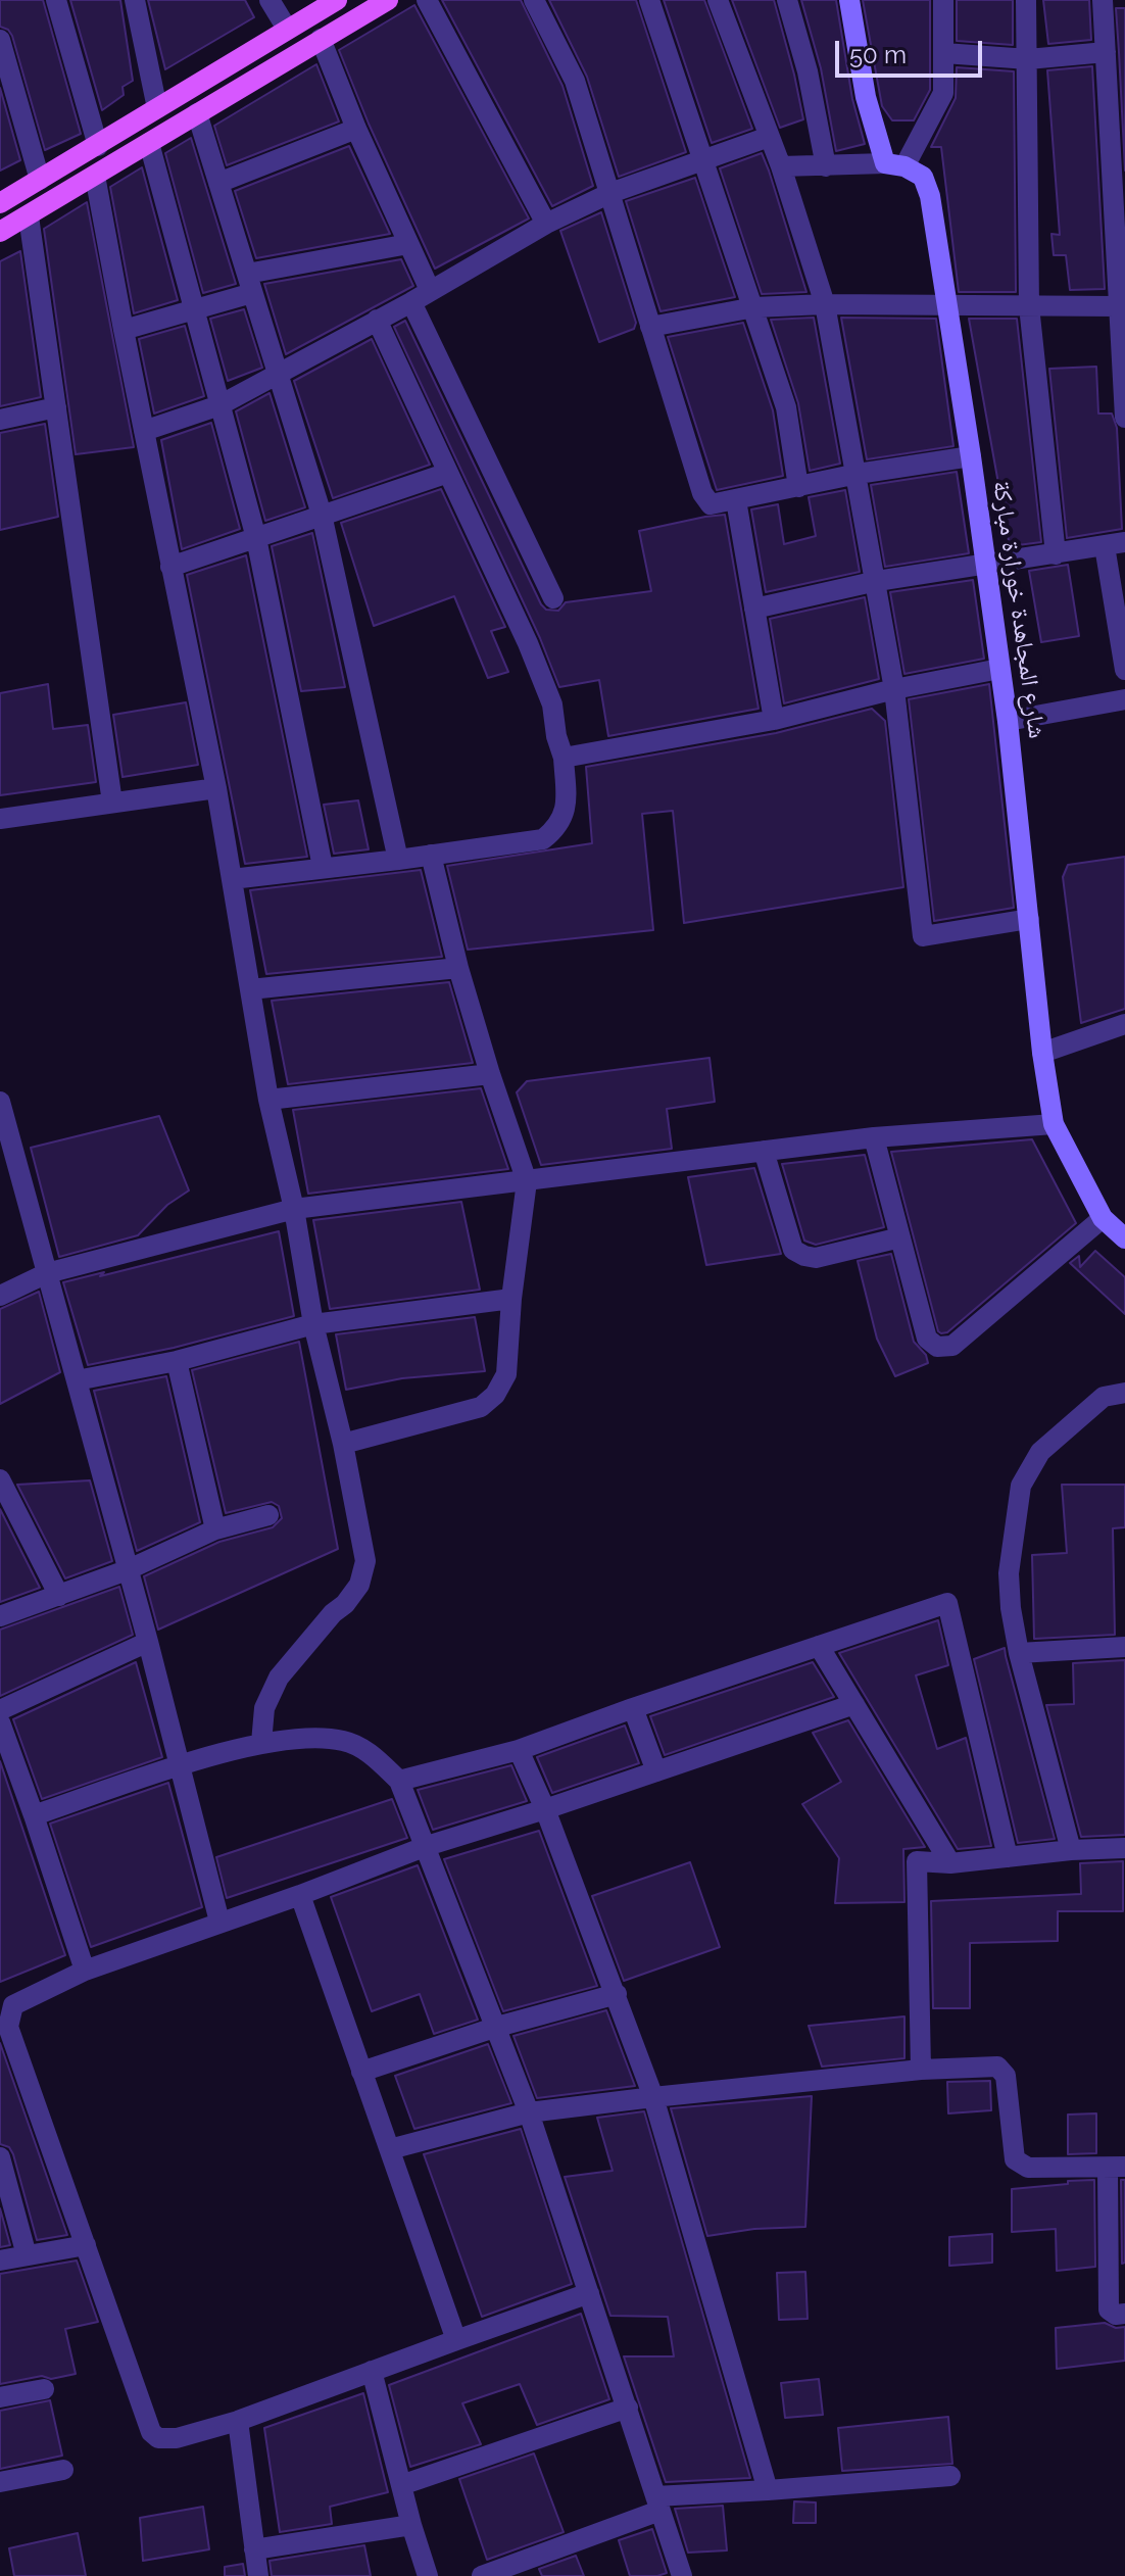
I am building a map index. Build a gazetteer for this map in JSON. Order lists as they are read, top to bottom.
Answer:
{
  "streets": {
    "street": ["شارع المجاهدة خورارة مباركة"]
  },
  "scale_bar": "50 m"
}
